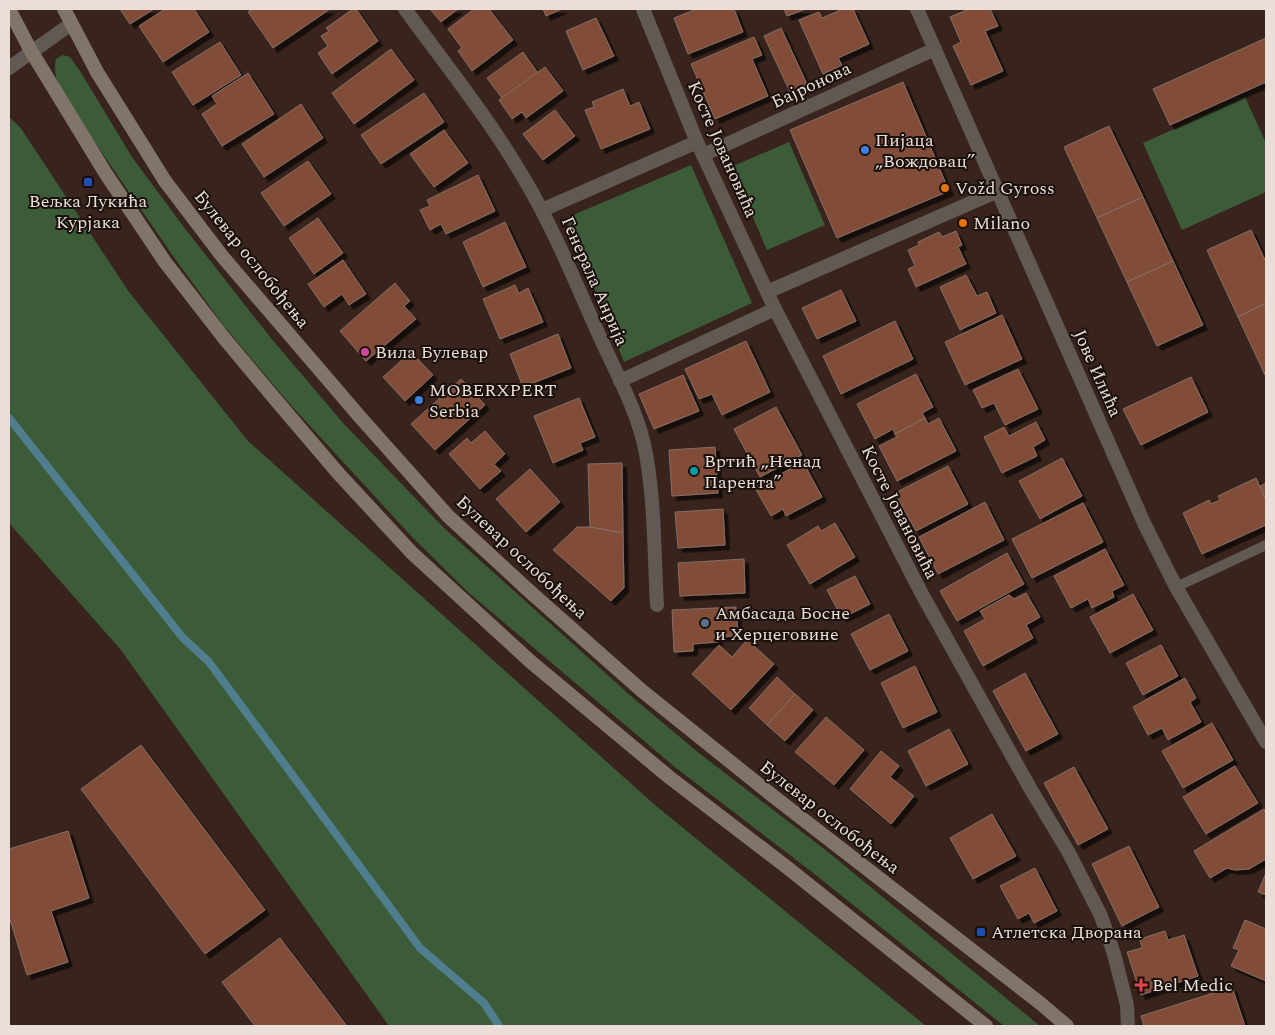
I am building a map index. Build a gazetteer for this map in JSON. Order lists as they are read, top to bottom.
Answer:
{
  "streets": {
    "main road": ["Булевар ослобођења"],
    "street": [
      "Бајронова",
      "Косте Јовановића",
      "Генерала Анрија",
      "Јове Илића"
    ]
  },
  "crossings": [
    ["Бајронова", "Косте Јовановића"],
    ["Бајронова", "Генерала Анрија"],
    ["Бајронова", "Јове Илића"]
  ],
  "places": {
    "other": [
      "Пијаца „Вождовац”",
      "Vožd Gyross",
      "Milano",
      "Вила Булевар",
      "MOBERXPERT Serbia",
      "Вртић „Ненад Парента”",
      "Амбасада Босне и Херцеговине"
    ],
    "transit": ["Вељка Лукића Курјака", "Атлетска Дворана"],
    "health": ["Bel Medic"]
  }
}
